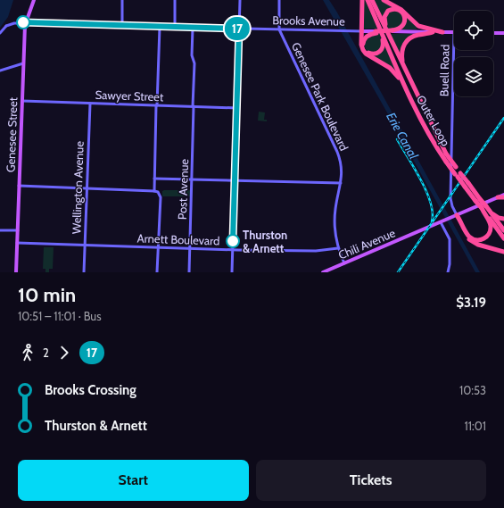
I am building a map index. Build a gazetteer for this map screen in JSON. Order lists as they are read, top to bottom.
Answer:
{
  "streets": {
    "highway": ["Outer Loop"],
    "main road": ["Brooks Avenue", "Genesee Street", "Chili Avenue"],
    "street": [
      "Buell Road",
      "Sawyer Street",
      "Genesee Park Boulevard",
      "Wellington Avenue",
      "Post Avenue",
      "Arnett Boulevard"
    ]
  },
  "crossings": [
    ["Brooks Avenue", "Genesee Park Boulevard"],
    ["Brooks Avenue", "Genesee Street"],
    ["Brooks Avenue", "Post Avenue"],
    ["Buell Road", "Chili Avenue"],
    ["Sawyer Street", "Genesee Street"],
    ["Sawyer Street", "Wellington Avenue"],
    ["Sawyer Street", "Post Avenue"],
    ["Genesee Park Boulevard", "Arnett Boulevard"],
    ["Genesee Park Boulevard", "Chili Avenue"],
    ["Genesee Street", "Arnett Boulevard"],
    ["Wellington Avenue", "Arnett Boulevard"],
    ["Post Avenue", "Arnett Boulevard"]
  ],
  "water": ["Erie Canal"],
  "places": ["Thurston & Arnett"],
  "lines": ["bus line 17"],
  "page": {
    "on_map": "17",
    "heading": ["10 min", "10:51 – 11:01 · Bus", "$3.19"],
    "legs": ["2", "17"],
    "list": [
      {
        "name": "Brooks Crossing",
        "value": "10:53"
      },
      {
        "name": "Thurston & Arnett",
        "value": "11:01"
      }
    ],
    "buttons": ["Start", "Tickets"]
  }
}
